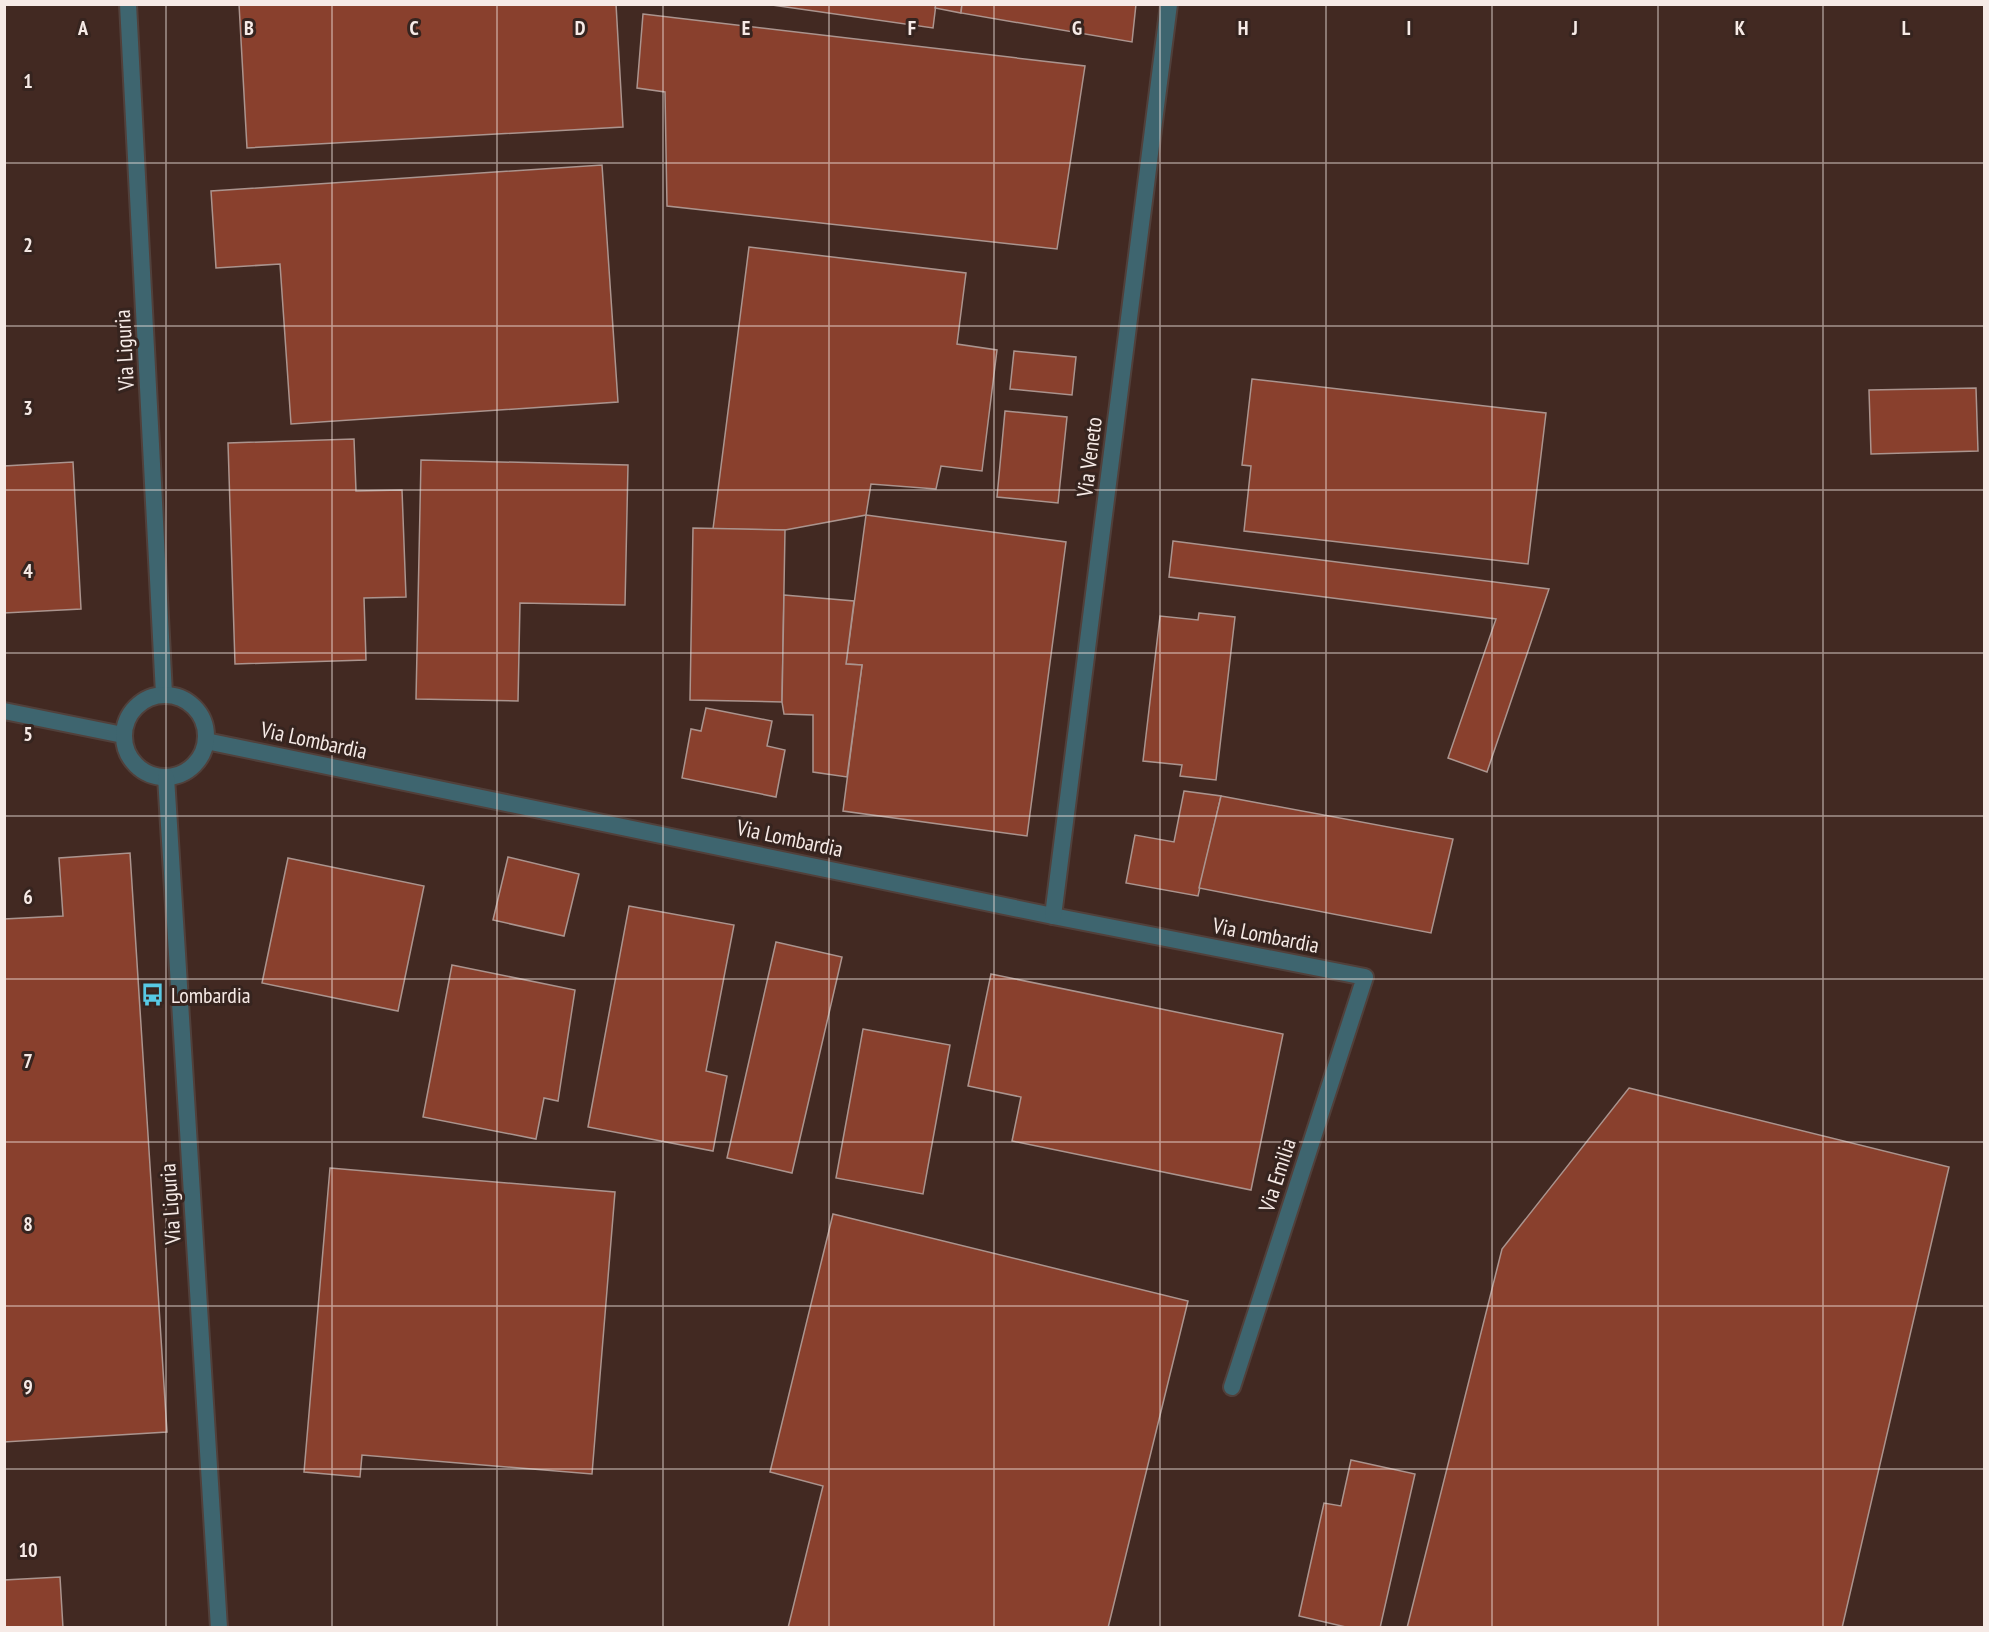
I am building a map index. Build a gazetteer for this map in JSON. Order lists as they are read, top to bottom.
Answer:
{
  "streets": {
    "street": [
      "Via Liguria",
      "Via Veneto",
      "Via Lombardia",
      "Via Emilia"
    ]
  },
  "crossings": [
    ["Via Liguria", "Via Lombardia"],
    ["Via Veneto", "Via Lombardia"],
    ["Via Lombardia", "Via Emilia"]
  ],
  "places": {
    "bus stop": ["Lombardia"]
  },
  "grid": {
    "columns": [
      "A",
      "B",
      "C",
      "D",
      "E",
      "F",
      "G",
      "H",
      "I",
      "J",
      "K",
      "L"
    ],
    "rows": [
      "1",
      "2",
      "3",
      "4",
      "5",
      "6",
      "7",
      "8",
      "9",
      "10"
    ]
  }
}
